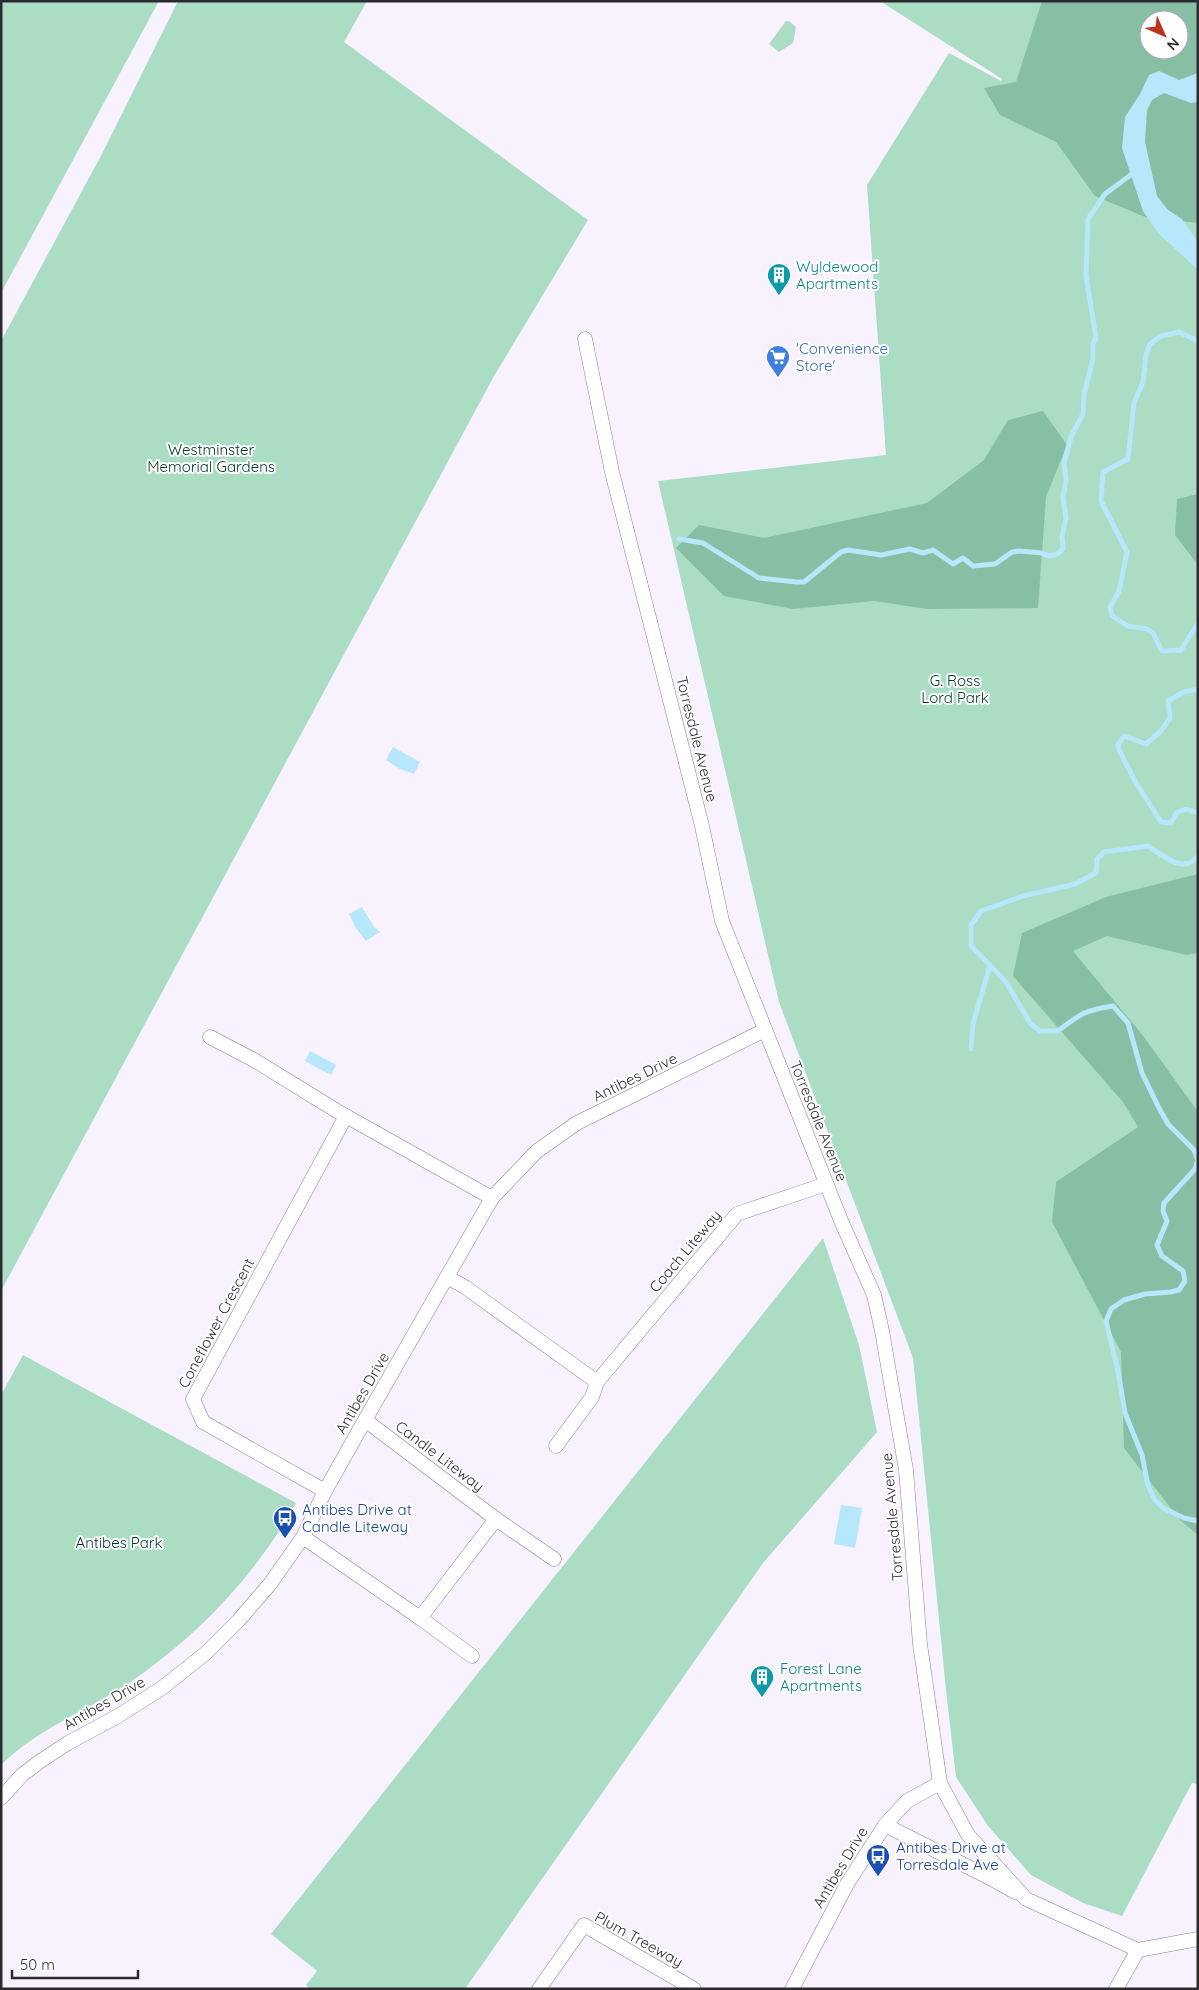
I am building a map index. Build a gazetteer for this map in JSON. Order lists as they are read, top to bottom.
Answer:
{
  "streets": {
    "street": [
      "Torresdale Avenue",
      "Antibes Drive",
      "Coach Liteway",
      "Coneflower Crescent",
      "Candle Liteway",
      "Plum Treeway"
    ]
  },
  "crossings": [
    ["Torresdale Avenue", "Antibes Drive"],
    ["Torresdale Avenue", "Coach Liteway"],
    ["Antibes Drive", "Coneflower Crescent"],
    ["Antibes Drive", "Candle Liteway"]
  ],
  "parks": ["Westminster Memorial Gardens", "G. Ross Lord Park", "Antibes Park"],
  "places": {
    "building": ["Wyldewood Apartments", "Forest Lane Apartments"],
    "supermarket": ["'Convenience Store'"],
    "bus stop": ["Antibes Drive at Candle Liteway", "Antibes Drive at Torresdale Ave"]
  },
  "scale_bar": "50 m",
  "north": "bottom right"
}
